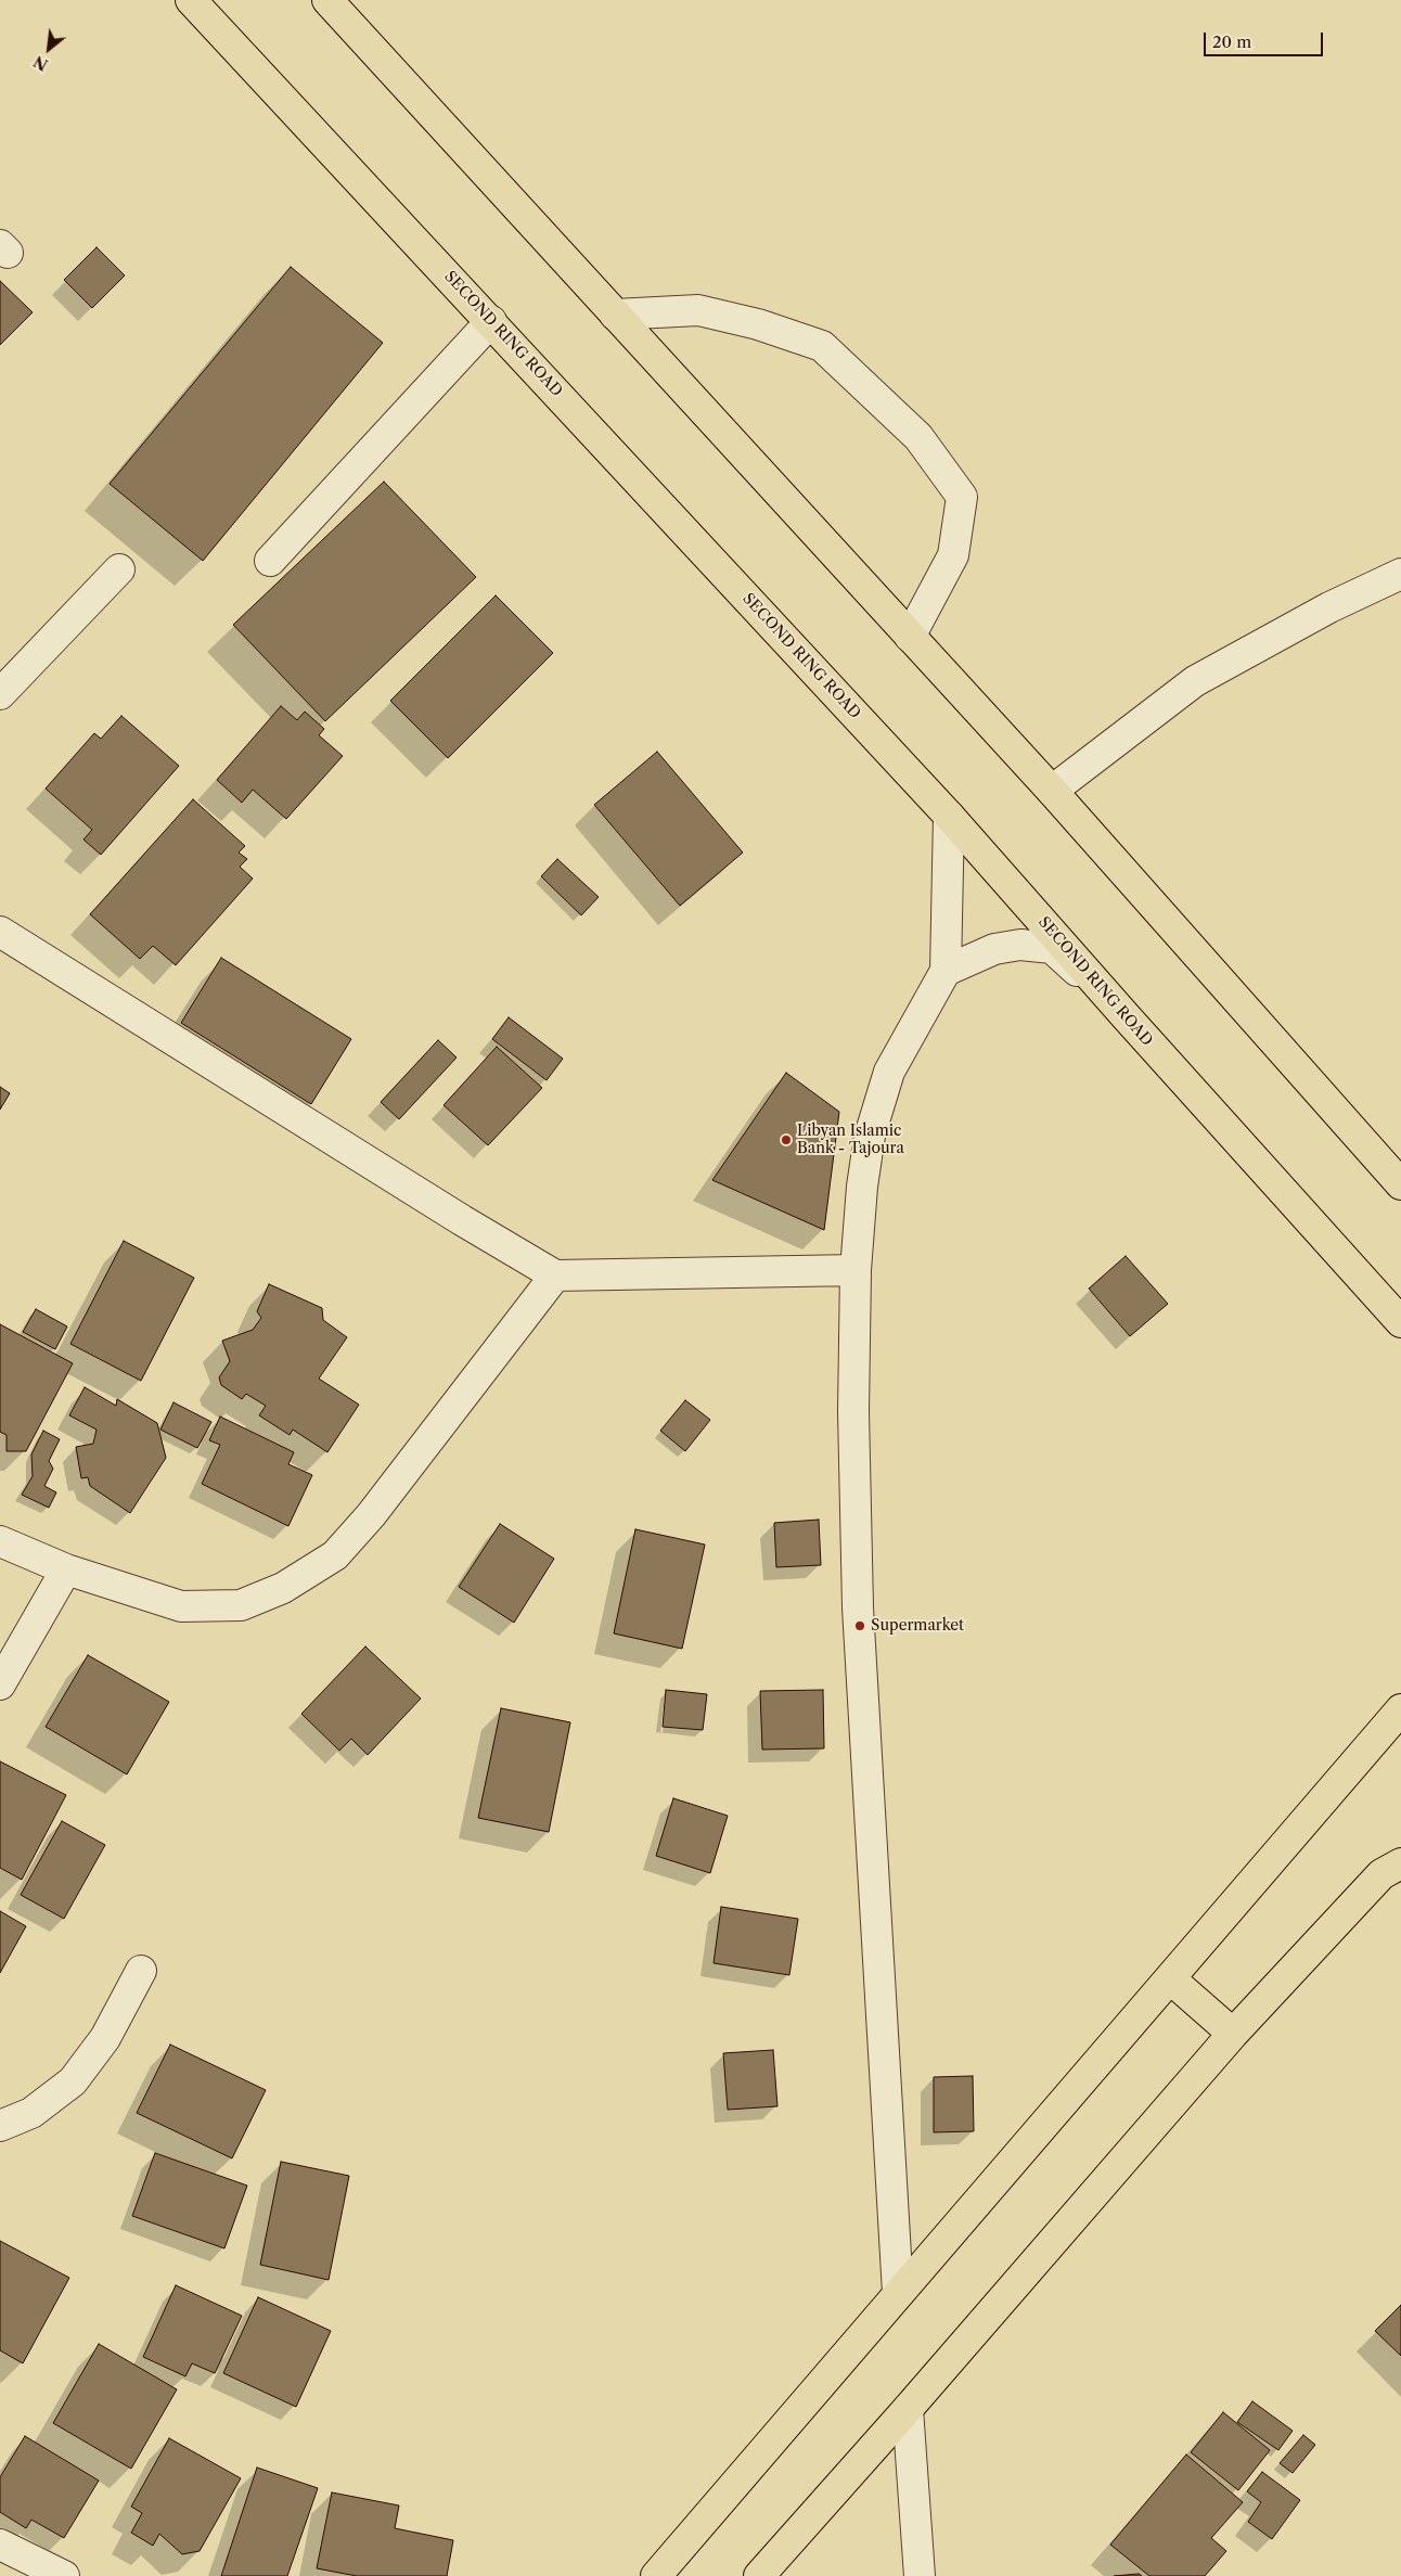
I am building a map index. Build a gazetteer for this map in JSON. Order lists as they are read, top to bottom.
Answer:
{
  "streets": {
    "highway": ["SECOND RING ROAD"]
  },
  "places": ["Libyan Islamic Bank - Tajoura", "Supermarket"],
  "scale_bar": "20 m",
  "north": "bottom left"
}
